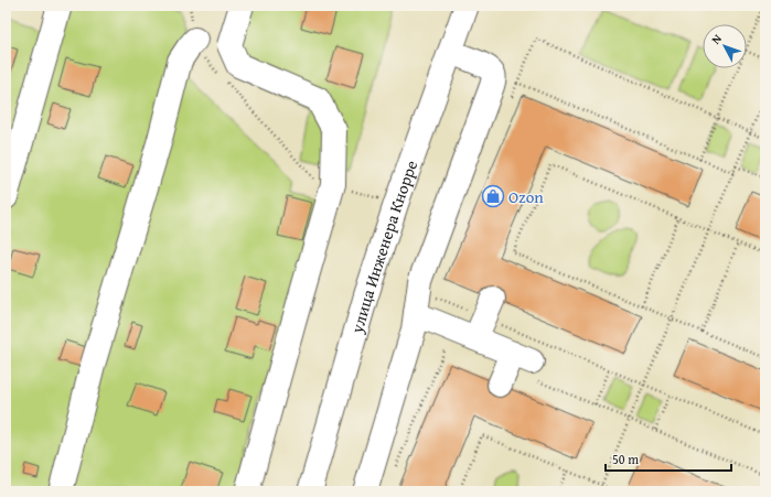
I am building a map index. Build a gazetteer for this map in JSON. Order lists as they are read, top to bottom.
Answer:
{
  "streets": {
    "street": ["улица Инженера Кнорре"]
  },
  "places": {
    "shop": ["Ozon"]
  },
  "scale_bar": "50 m",
  "north": "top left"
}
